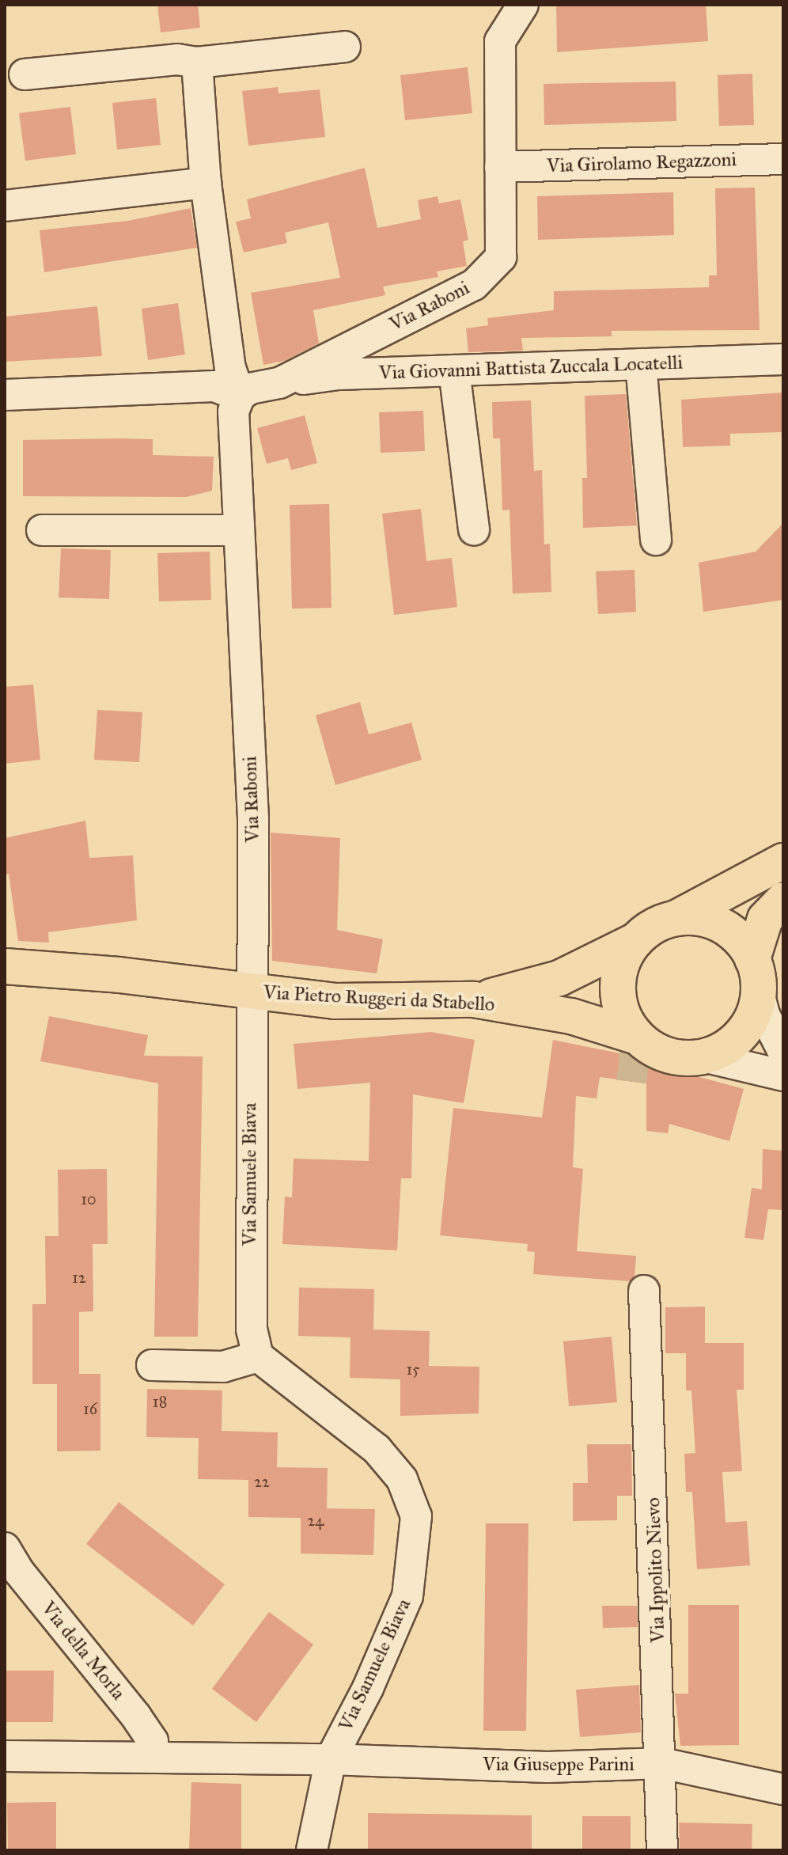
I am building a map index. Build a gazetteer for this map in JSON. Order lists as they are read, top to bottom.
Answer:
{
  "streets": {
    "main road": ["Via Pietro Ruggeri da Stabello"],
    "street": [
      "Via Girolamo Regazzoni",
      "Via Raboni",
      "Via Giovanni Battista Zuccala Locatelli",
      "Via Samuele Biava",
      "Via Ippolito Nievo",
      "Via della Morla",
      "Via Giuseppe Parini"
    ]
  },
  "crossings": [
    ["Via Girolamo Regazzoni", "Via Raboni"],
    ["Via Raboni", "Via Giovanni Battista Zuccala Locatelli"],
    ["Via Raboni", "Via Pietro Ruggeri da Stabello"],
    ["Via Raboni", "Via Samuele Biava"],
    ["Via Pietro Ruggeri da Stabello", "Via Samuele Biava"],
    ["Via Samuele Biava", "Via Giuseppe Parini"],
    ["Via Ippolito Nievo", "Via Giuseppe Parini"]
  ],
  "house_numbers": [
    "10",
    "12",
    "15",
    "18",
    "16",
    "22",
    "24"
  ]
}
